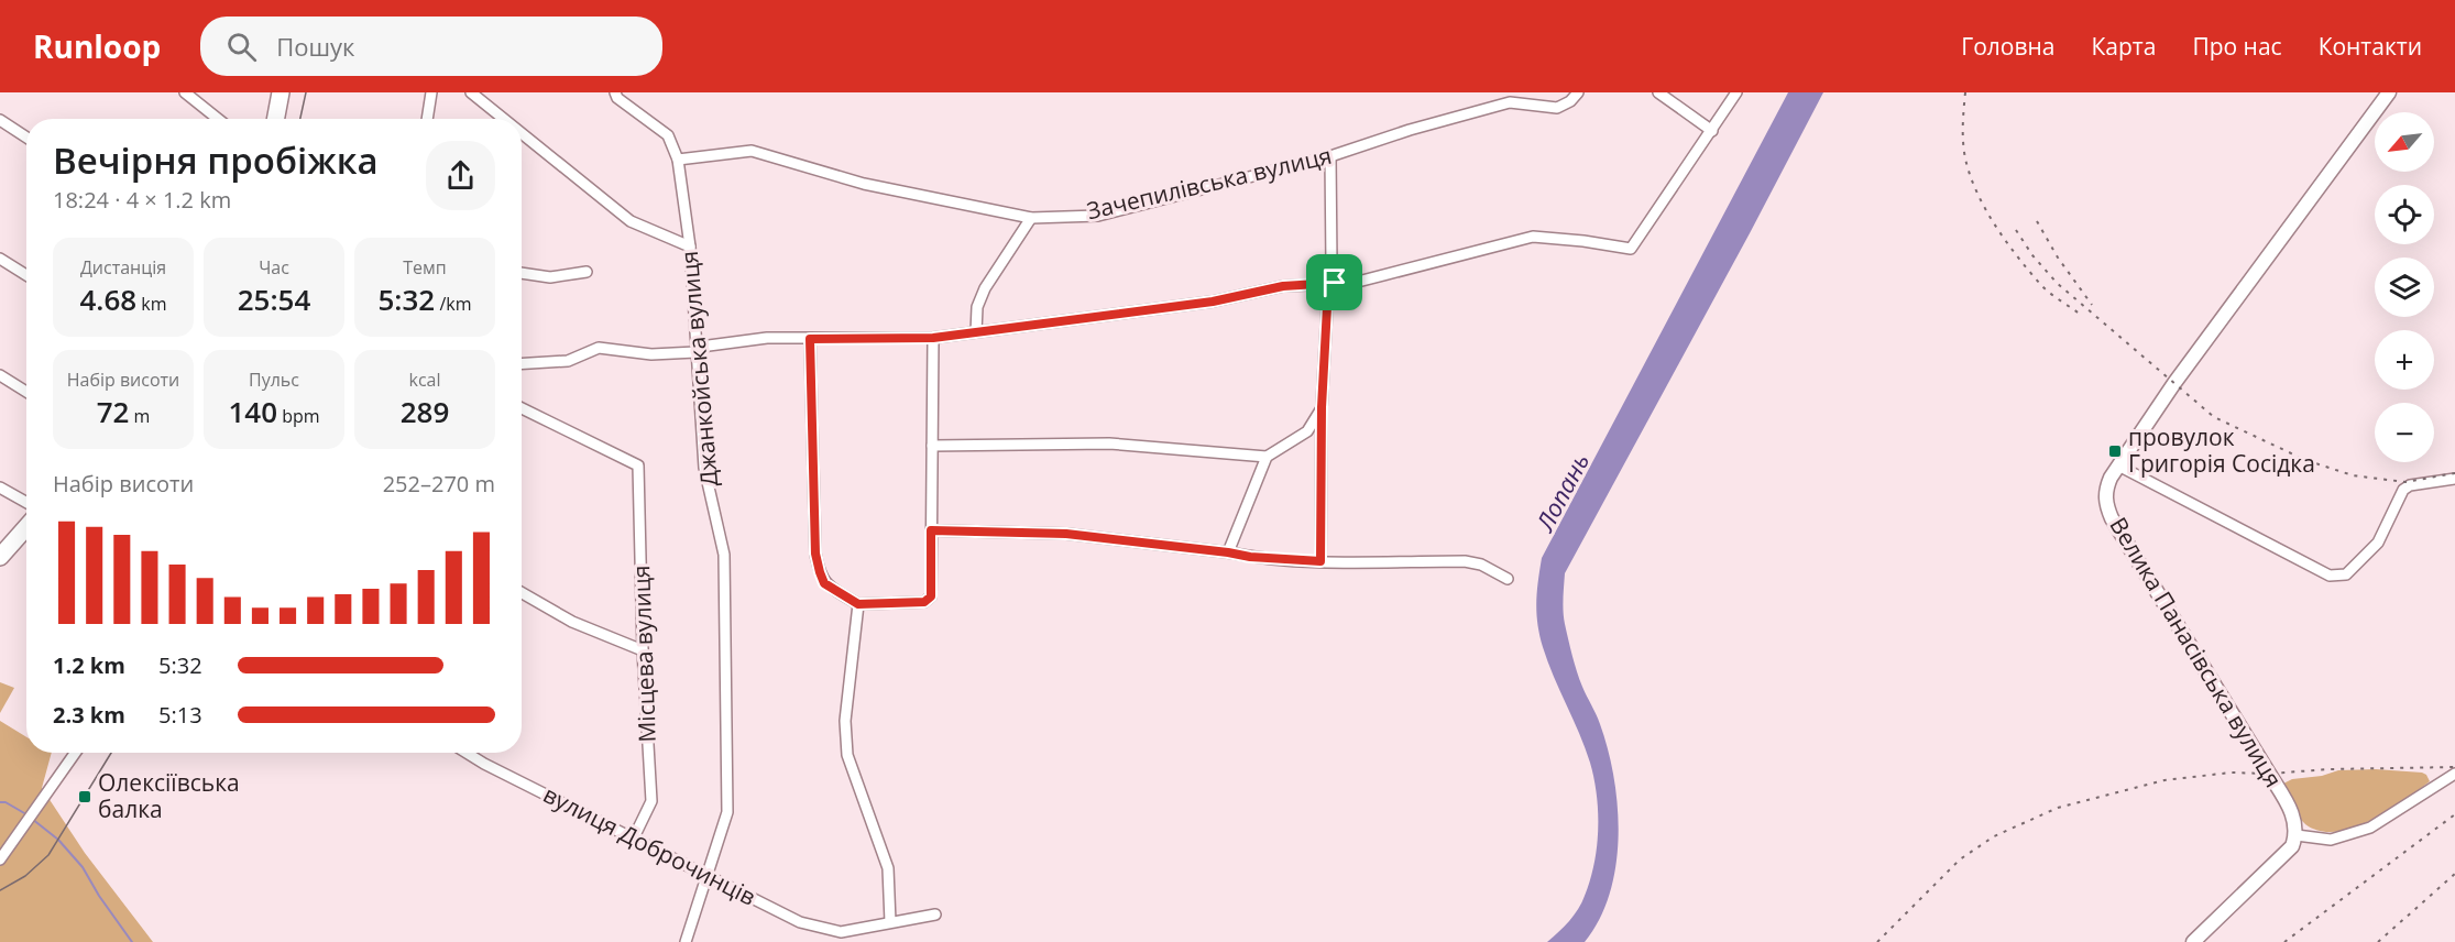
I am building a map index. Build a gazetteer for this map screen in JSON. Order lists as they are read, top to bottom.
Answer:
{
  "streets": {
    "street": [
      "Зачепилівська вулиця",
      "Джанкойська вулиця",
      "Велика Панасівська вулиця",
      "Місцева вулиця",
      "вулиця Доброчинців"
    ]
  },
  "crossings": [
    ["Зачепилівська вулиця", "Джанкойська вулиця"],
    ["Джанкойська вулиця", "вулиця Доброчинців"],
    ["Місцева вулиця", "вулиця Доброчинців"]
  ],
  "water": ["Лопань"],
  "places": {
    "transit": ["провулок Григорія Сосідка", "Олексіївська балка"]
  },
  "north": "bottom left",
  "page": {
    "header": "Runloop",
    "search": "Пошук",
    "nav": [
      "Головна",
      "Карта",
      "Про нас",
      "Контакти"
    ],
    "map_buttons": ["+", "−"],
    "heading": ["Вечірня пробіжка", "18:24 · 4 × 1.2 km"],
    "stats": [
      ["Дистанція", "4.68 km"],
      ["Час", "25:54"],
      ["Темп", "5:32 /km"],
      ["Набір висоти", "72 m"],
      ["Пульс", "140 bpm"],
      ["kcal", "289"]
    ],
    "chart": ["Набір висоти", "252–270 m"],
    "list": [
      {
        "name": "1.2 km",
        "note": "5:32"
      },
      {
        "name": "2.3 km",
        "note": "5:13"
      }
    ]
  }
}
